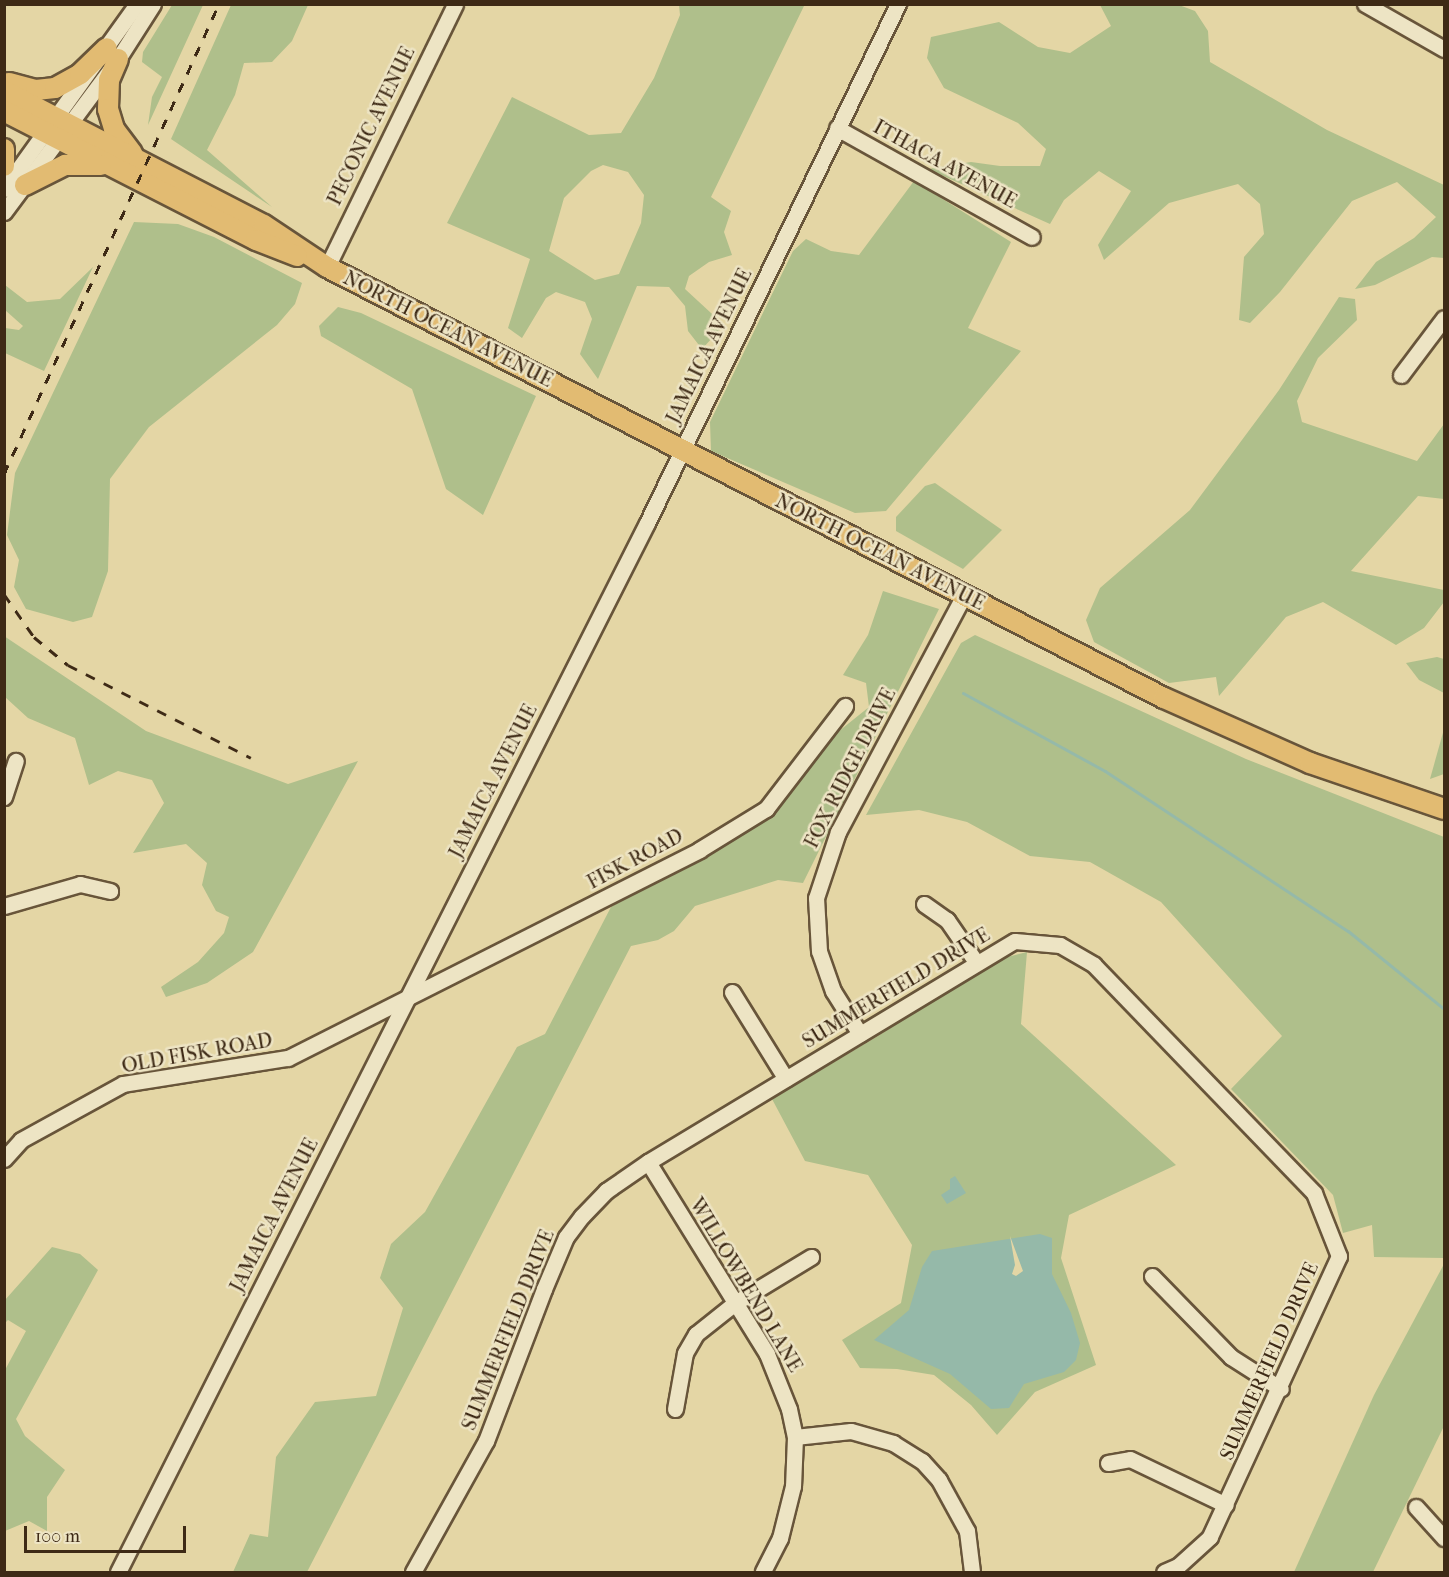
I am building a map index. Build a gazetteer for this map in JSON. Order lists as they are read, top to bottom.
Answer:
{
  "streets": {
    "main road": ["NORTH OCEAN AVENUE"],
    "street": [
      "PECONIC AVENUE",
      "ITHACA AVENUE",
      "JAMAICA AVENUE",
      "FOX RIDGE DRIVE",
      "FISK ROAD",
      "SUMMERFIELD DRIVE",
      "OLD FISK ROAD",
      "WILLOWBEND LANE"
    ]
  },
  "crossings": [
    ["PECONIC AVENUE", "NORTH OCEAN AVENUE"],
    ["ITHACA AVENUE", "JAMAICA AVENUE"],
    ["NORTH OCEAN AVENUE", "JAMAICA AVENUE"],
    ["NORTH OCEAN AVENUE", "FOX RIDGE DRIVE"],
    ["JAMAICA AVENUE", "FISK ROAD"],
    ["JAMAICA AVENUE", "OLD FISK ROAD"],
    ["FOX RIDGE DRIVE", "SUMMERFIELD DRIVE"],
    ["FISK ROAD", "OLD FISK ROAD"],
    ["SUMMERFIELD DRIVE", "WILLOWBEND LANE"]
  ],
  "scale_bar": "100 m"
}
